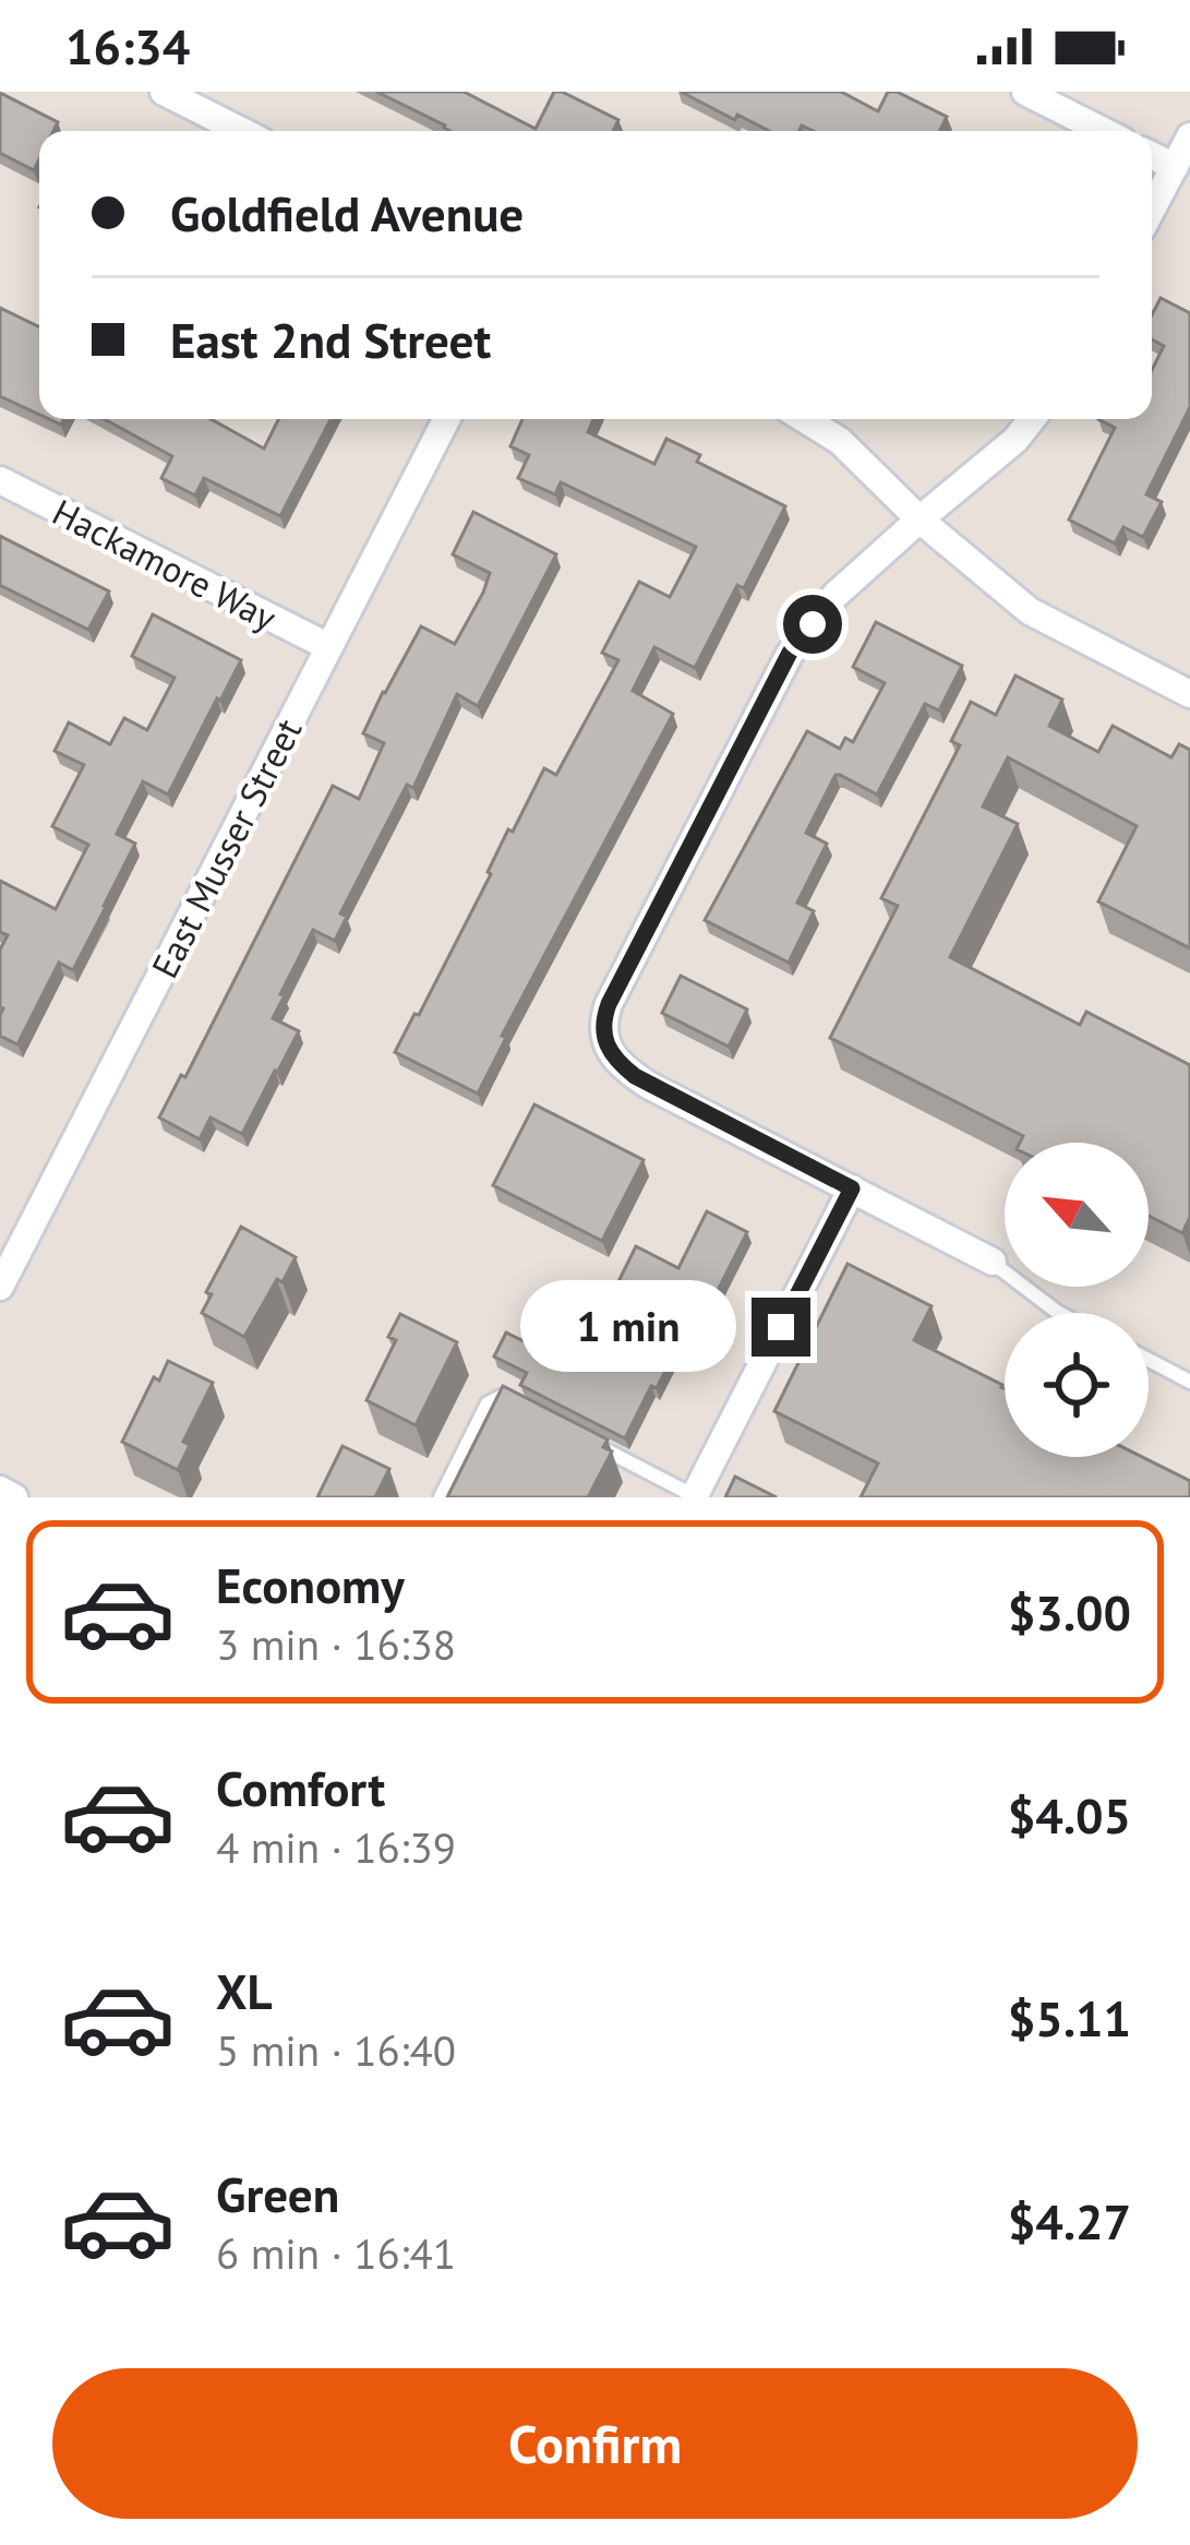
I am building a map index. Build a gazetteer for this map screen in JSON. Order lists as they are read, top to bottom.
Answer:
{
  "streets": {
    "street": ["Hackamore Way", "East Musser Street"]
  },
  "crossings": [
    ["Hackamore Way", "East Musser Street"]
  ],
  "north": "top left",
  "page": {
    "status": "16:34",
    "banner": ["Goldfield Avenue", "East 2nd Street"],
    "bubble": "1 min",
    "list": [
      {
        "name": "Economy",
        "note": "3 min · 16:38",
        "value": "$3.00"
      },
      {
        "name": "Comfort",
        "note": "4 min · 16:39",
        "value": "$4.05"
      },
      {
        "name": "XL",
        "note": "5 min · 16:40",
        "value": "$5.11"
      },
      {
        "name": "Green",
        "note": "6 min · 16:41",
        "value": "$4.27"
      }
    ],
    "buttons": "Confirm"
  }
}
